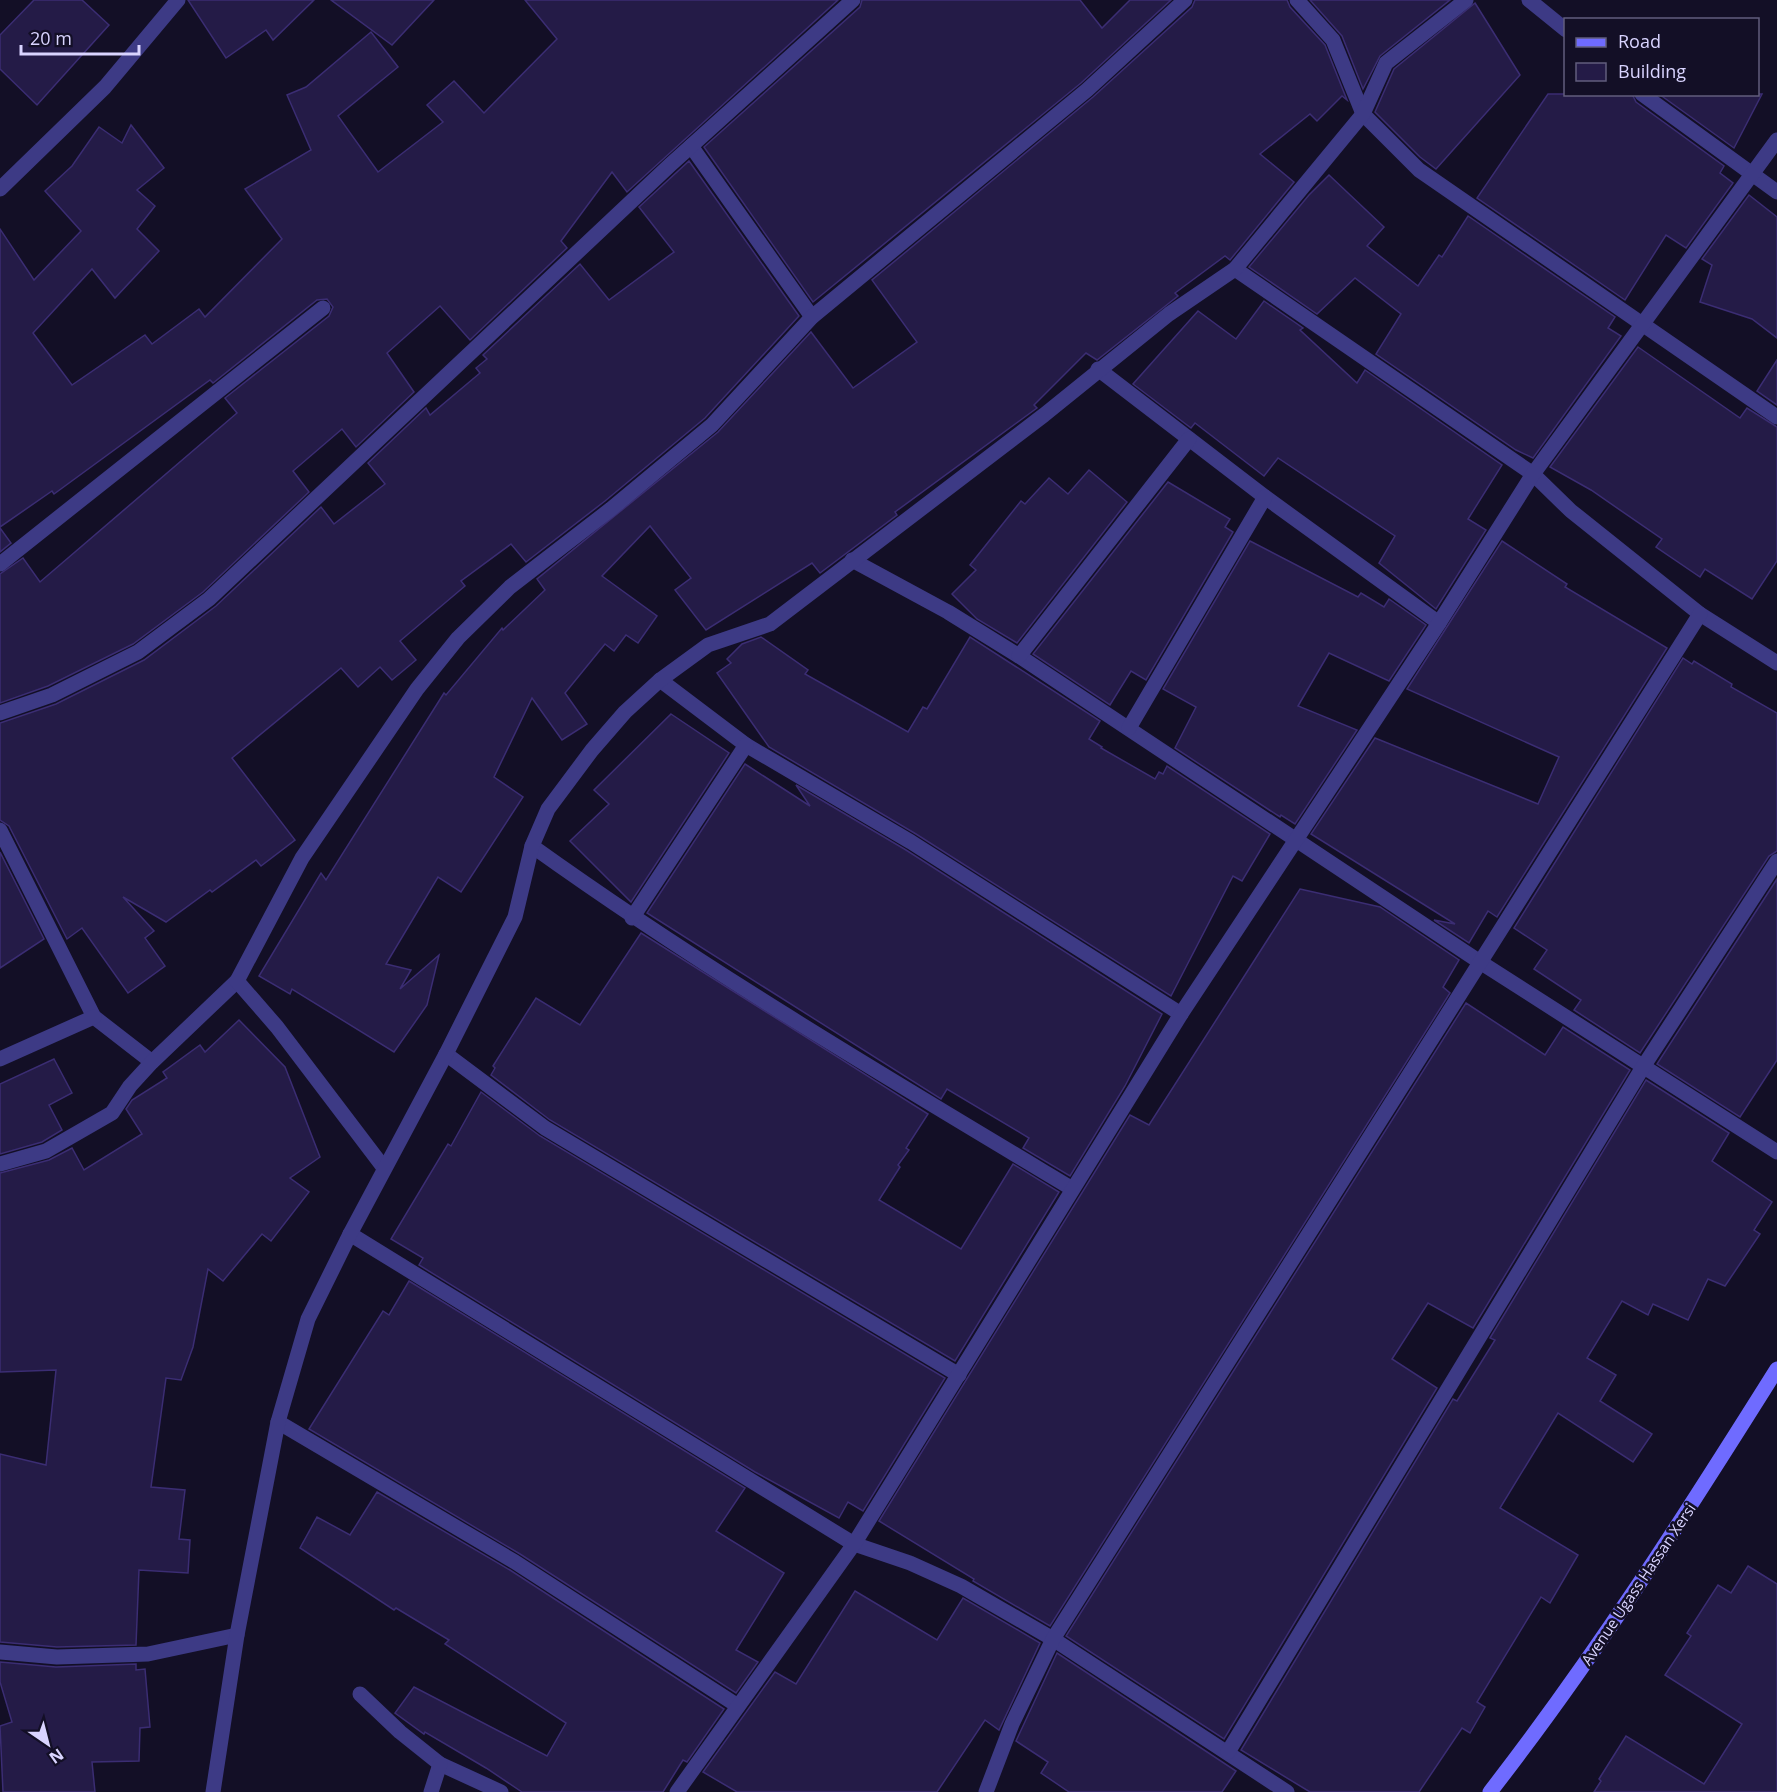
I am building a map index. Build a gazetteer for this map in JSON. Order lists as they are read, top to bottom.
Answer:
{
  "streets": {
    "main road": ["Avenue Ugass Hassan Xersi"]
  },
  "legend": ["Road", "Building"],
  "scale_bar": "20 m",
  "north": "bottom right"
}
